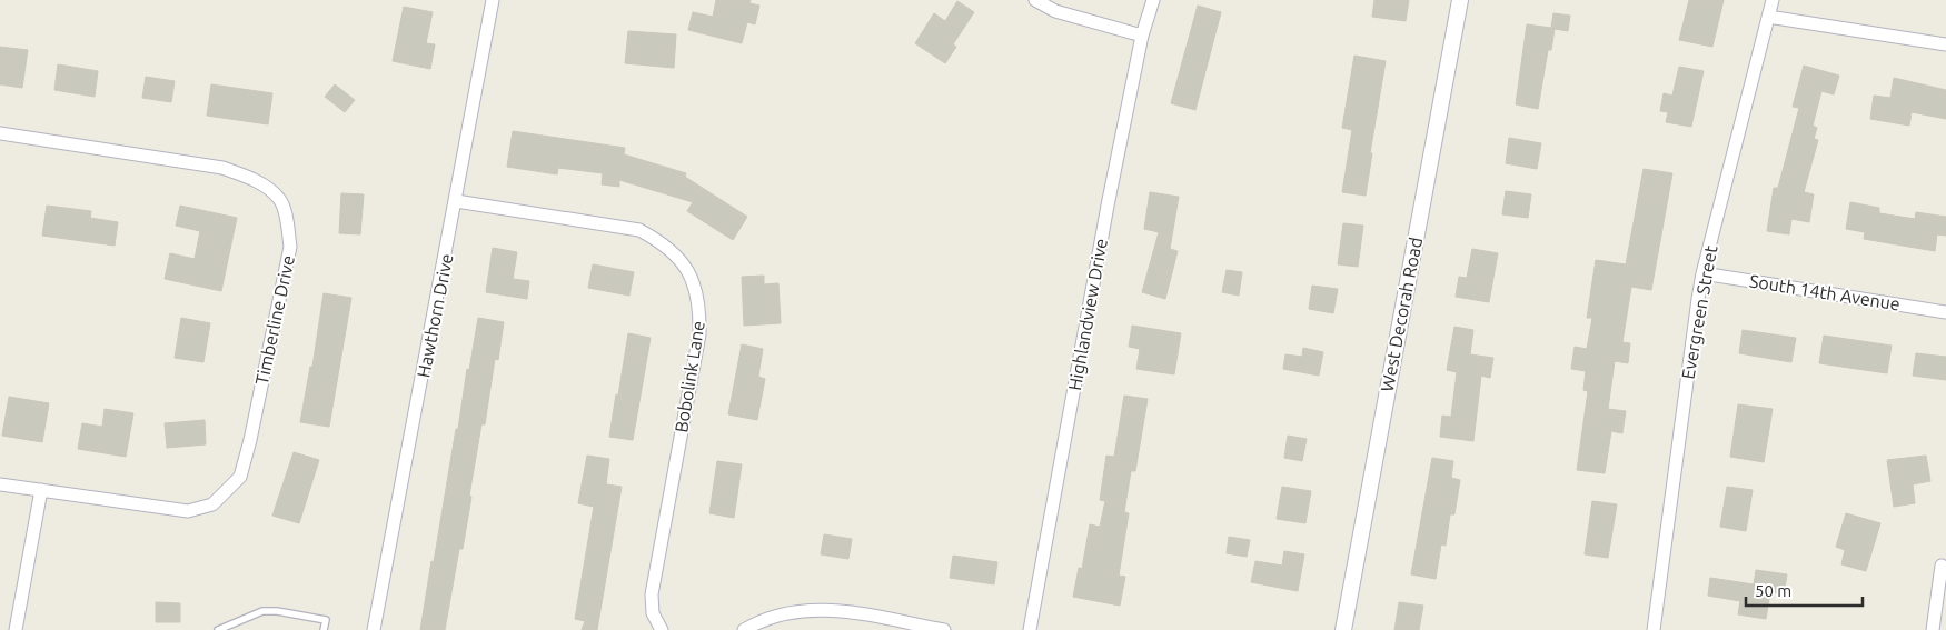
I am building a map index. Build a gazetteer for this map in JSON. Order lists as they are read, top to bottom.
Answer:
{
  "streets": {
    "street": [
      "South 14th Avenue",
      "Evergreen Street",
      "Highlandview Drive",
      "West Decorah Road",
      "Hawthorn Drive",
      "Timberline Drive",
      "Bobolink Lane"
    ]
  },
  "crossings": [
    ["South 14th Avenue", "Evergreen Street"],
    ["Hawthorn Drive", "Bobolink Lane"]
  ],
  "scale_bar": "50 m"
}
